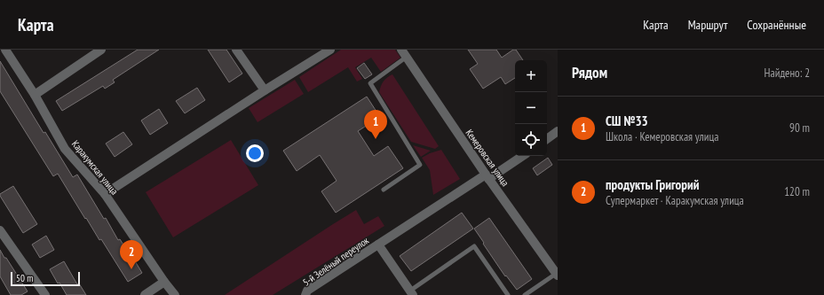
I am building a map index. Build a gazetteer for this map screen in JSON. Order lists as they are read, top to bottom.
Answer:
{
  "streets": {
    "street": ["Кемеровская улица", "Каракумская улица", "5-й Зелёный переулок"]
  },
  "crossings": [
    ["Кемеровская улица", "5-й Зелёный переулок"]
  ],
  "scale_bar": "50 m",
  "page": {
    "header": "Карта",
    "nav": ["Карта", "Маршрут", "Сохранённые"],
    "heading": ["Рядом", "Найдено: 2"],
    "map_buttons": ["+", "−"],
    "list": [
      {
        "mark": "1",
        "name": "СШ №33",
        "note": "Школа · Кемеровская улица",
        "value": "90 m"
      },
      {
        "mark": "2",
        "name": "продукты Григорий",
        "note": "Супермаркет · Каракумская улица",
        "value": "120 m"
      }
    ],
    "pins": ["1", "2"],
    "scale": "50 m"
  }
}
